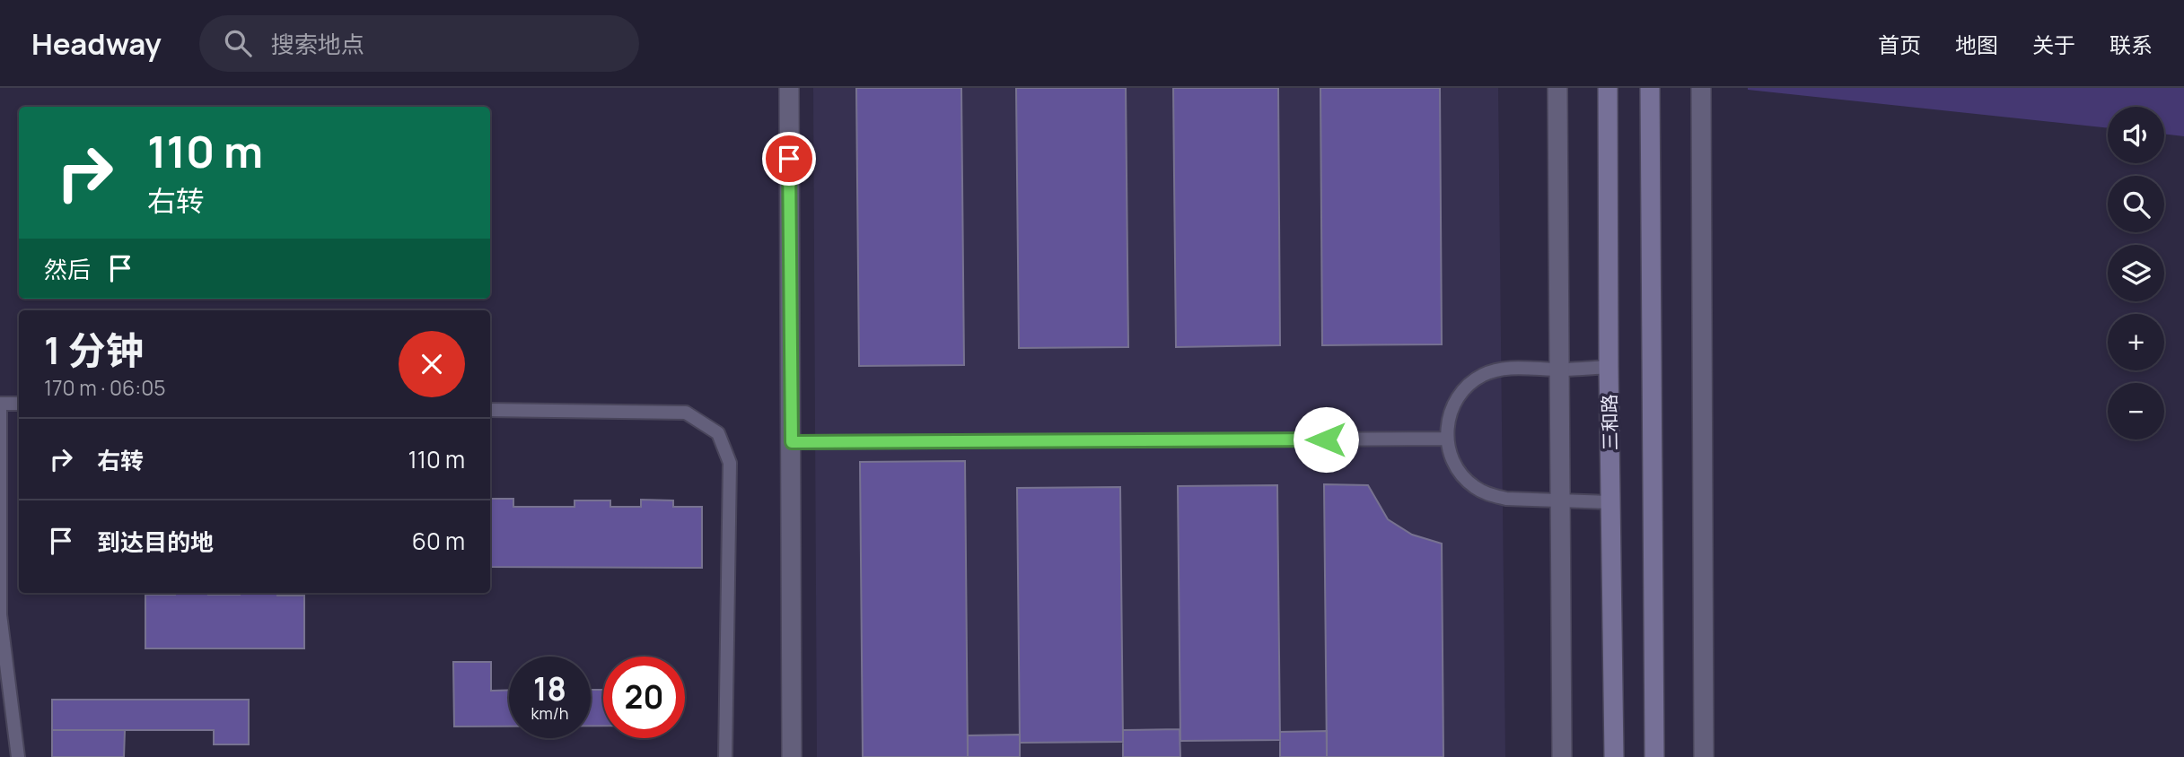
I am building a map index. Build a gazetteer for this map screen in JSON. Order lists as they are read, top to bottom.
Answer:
{
  "streets": {
    "main road": ["三和路"]
  },
  "page": {
    "header": "Headway",
    "search": "搜索地点",
    "nav": [
      "首页",
      "地图",
      "关于",
      "联系"
    ],
    "map_buttons": ["+", "−"],
    "turn": ["110 m", "右转"],
    "then": "然后",
    "heading": ["1 分钟", "170 m · 06:05"],
    "list": [
      {
        "name": "右转",
        "value": "110 m"
      },
      {
        "name": "到达目的地",
        "value": "60 m"
      }
    ],
    "speed": "18 km/h",
    "limit": "20"
  }
}
